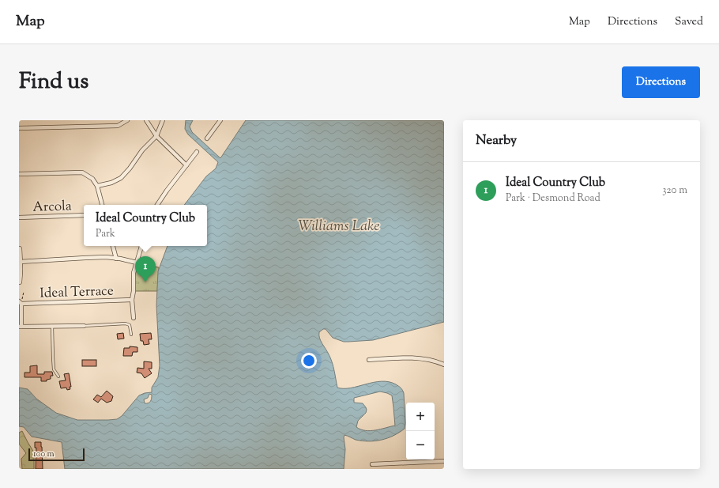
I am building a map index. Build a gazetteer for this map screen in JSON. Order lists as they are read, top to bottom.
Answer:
{
  "streets": {
    "street": ["Arcola", "Ideal Terrace"]
  },
  "water": ["Williams Lake"],
  "scale_bar": "100 m",
  "page": {
    "header": "Map",
    "nav": ["Map", "Directions", "Saved"],
    "title": "Find us",
    "buttons": "Directions",
    "heading": "Nearby",
    "list": [
      {
        "mark": "1",
        "name": "Ideal Country Club",
        "note": "Park · Desmond Road",
        "value": "320 m"
      }
    ],
    "popup": ["Ideal Country Club", "Park"],
    "pins": "1",
    "map_buttons": ["+", "−"],
    "scale": "100 m"
  }
}
